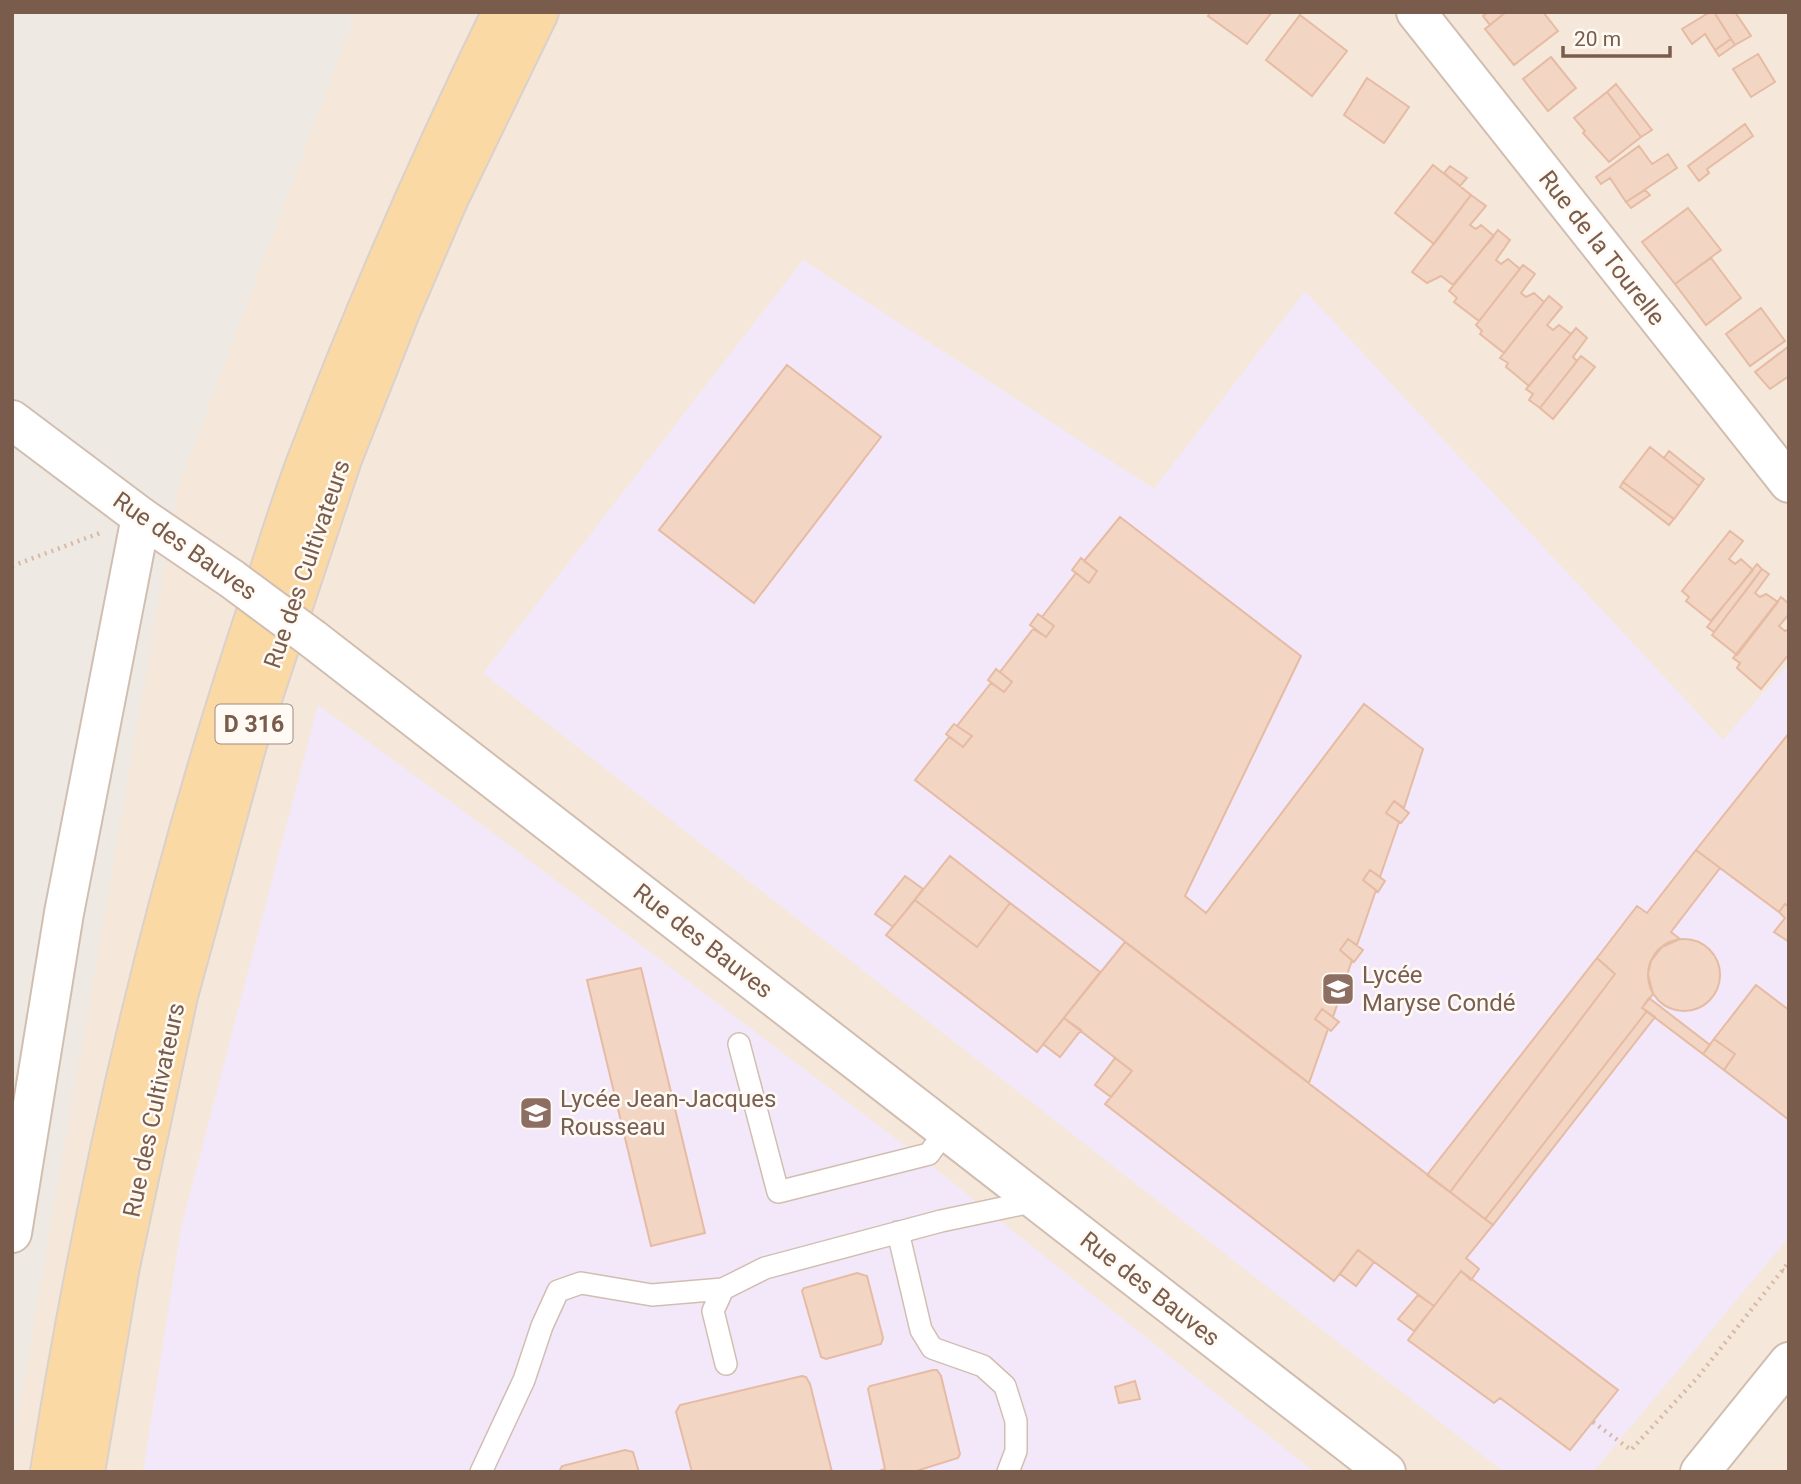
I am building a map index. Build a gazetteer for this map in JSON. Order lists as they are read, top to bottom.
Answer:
{
  "streets": {
    "main road": ["Rue des Cultivateurs", "D 316"],
    "street": ["Rue de la Tourelle", "Rue des Bauves"]
  },
  "places": {
    "school or university": ["Lycée Maryse Condé", "Lycée Jean-Jacques Rousseau"]
  },
  "scale_bar": "20 m"
}
